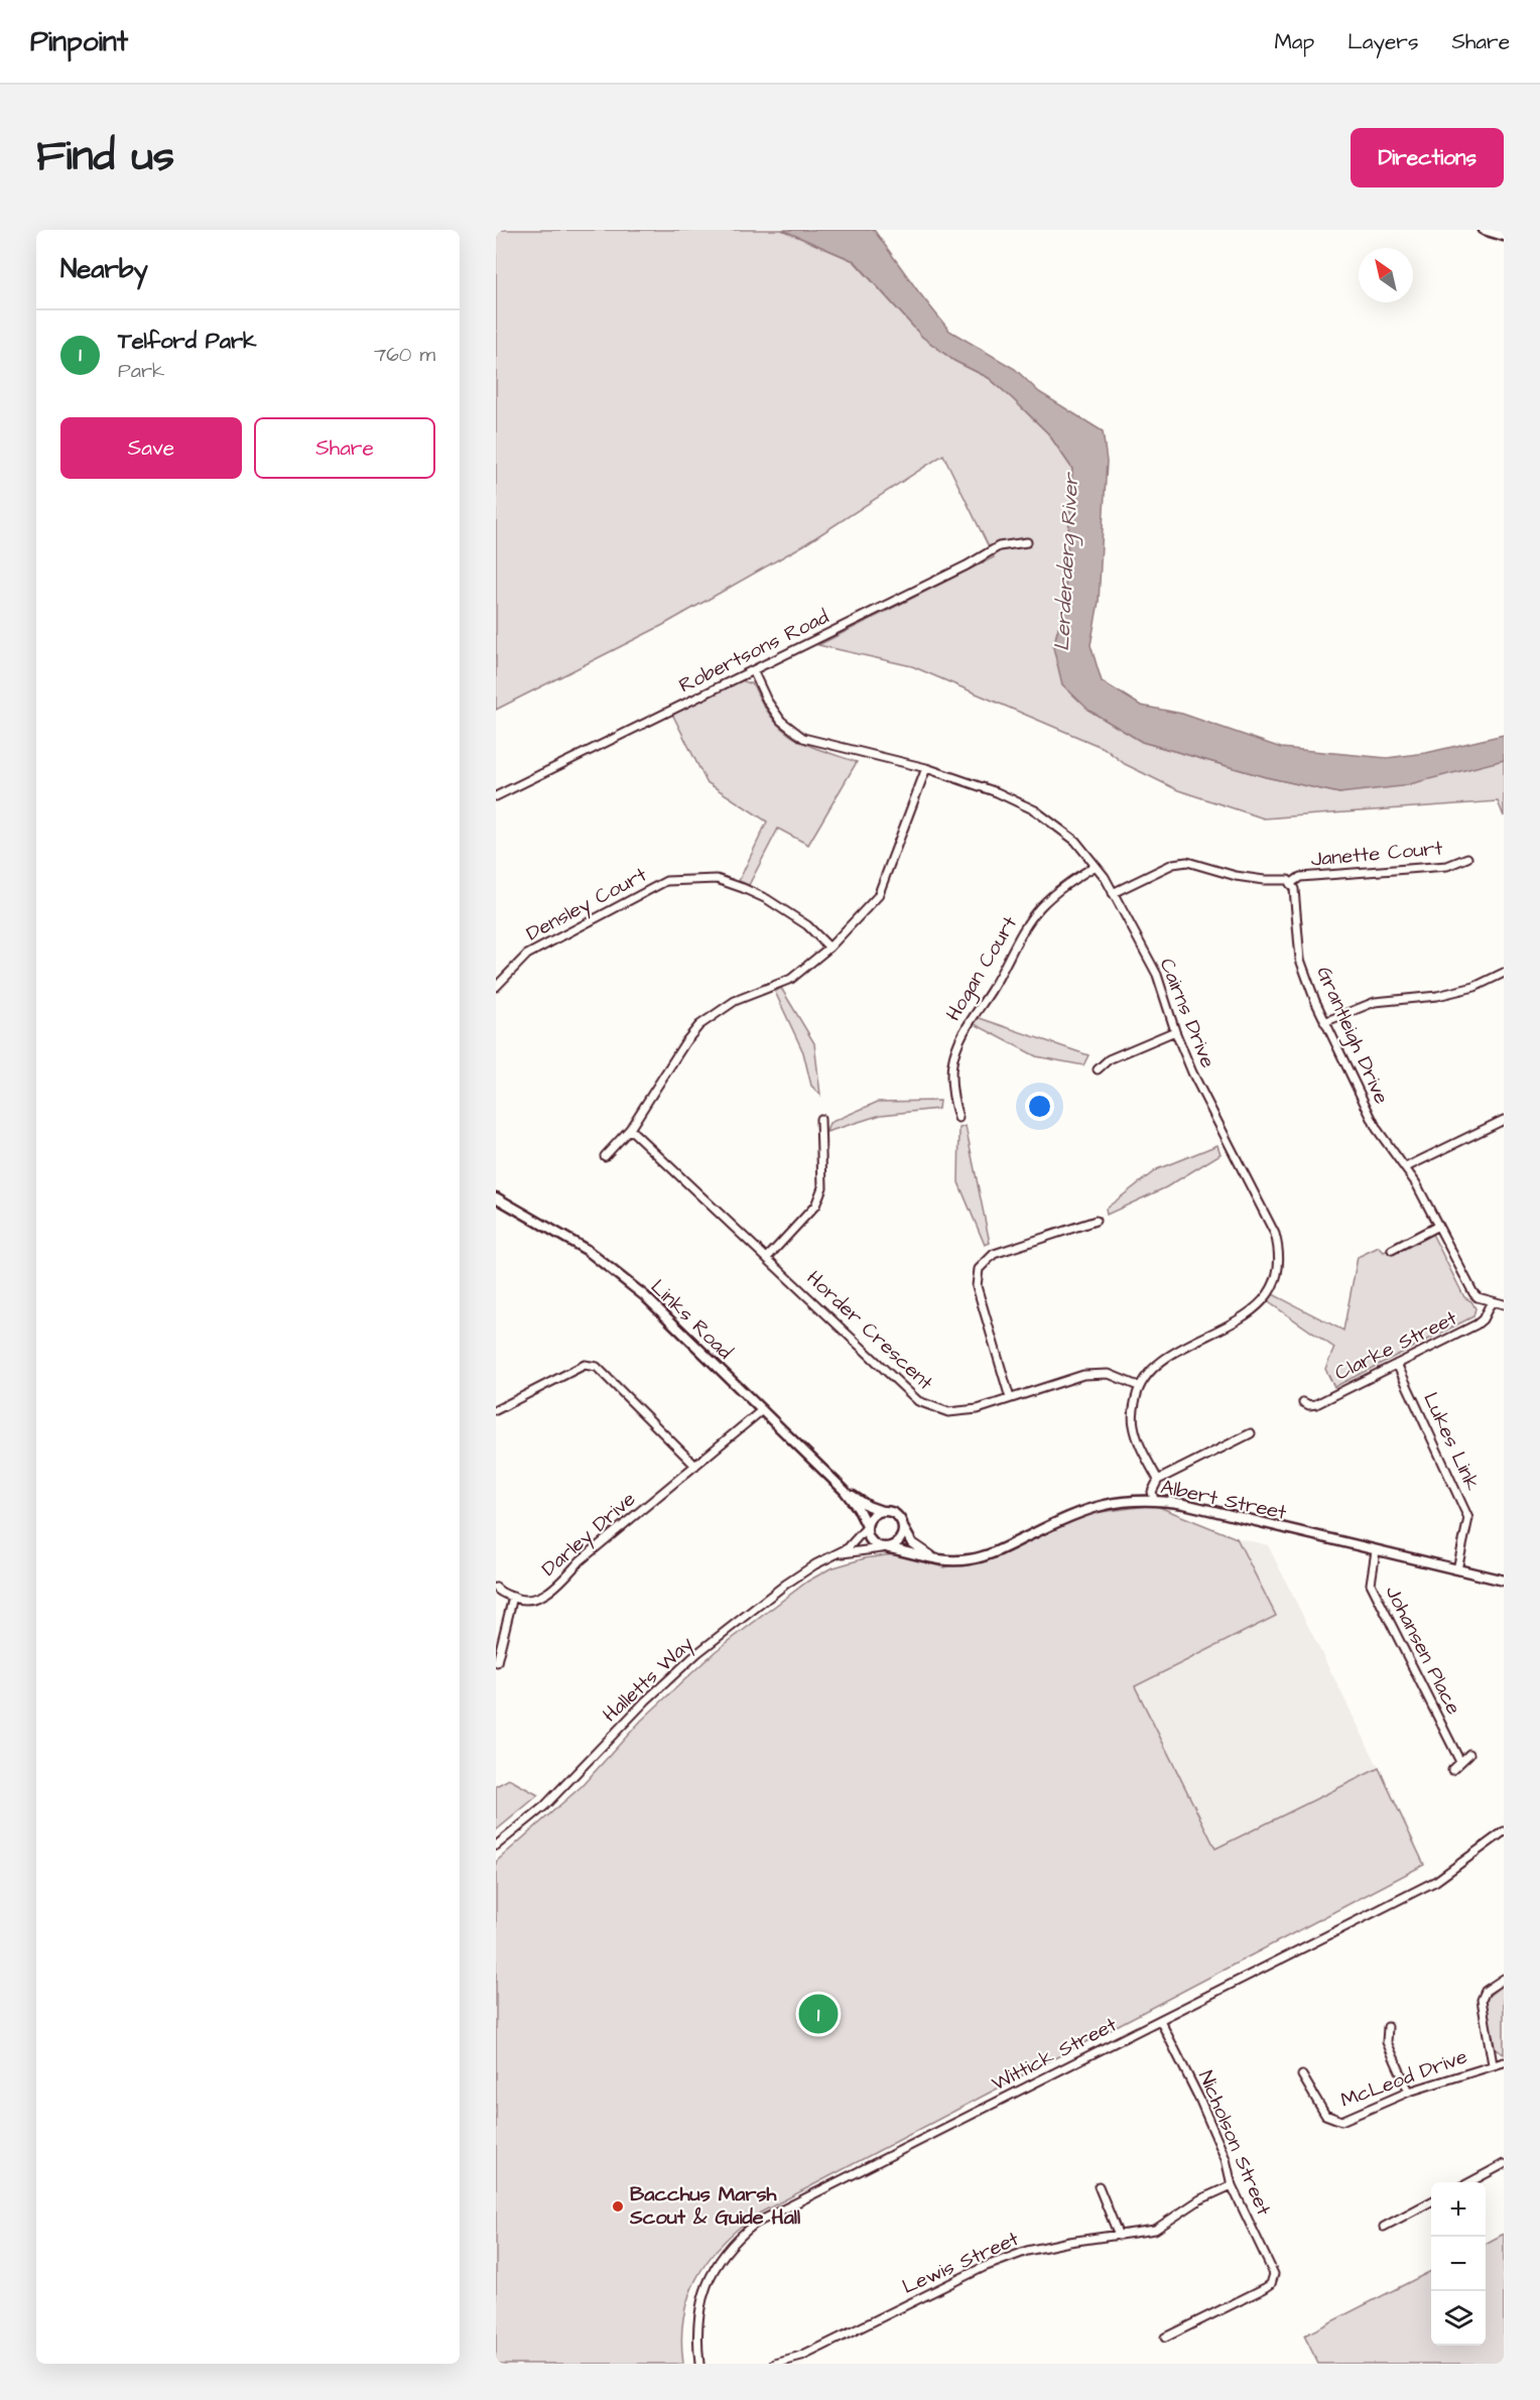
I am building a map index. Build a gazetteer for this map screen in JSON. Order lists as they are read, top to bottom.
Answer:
{
  "streets": {
    "street": [
      "Robertsons Road",
      "Janette Court",
      "Densley Court",
      "Hogan Court",
      "Cairns Drive",
      "Grantleigh Drive",
      "Links Road",
      "Horder Crescent",
      "Clarke Street",
      "Lukes Link",
      "Albert Street",
      "Darley Drive",
      "Johansen Place",
      "Halletts Way",
      "Wittick Street",
      "McLeod Drive",
      "Nicholson Street",
      "Lewis Street"
    ]
  },
  "crossings": [
    ["Robertsons Road", "Cairns Drive"],
    ["Janette Court", "Grantleigh Drive"],
    ["Hogan Court", "Cairns Drive"],
    ["Cairns Drive", "Horder Crescent"],
    ["Grantleigh Drive", "Clarke Street"],
    ["Links Road", "Albert Street"],
    ["Links Road", "Darley Drive"],
    ["Links Road", "Halletts Way"],
    ["Clarke Street", "Lukes Link"],
    ["Lukes Link", "Albert Street"],
    ["Albert Street", "Johansen Place"],
    ["Albert Street", "Halletts Way"],
    ["Wittick Street", "Nicholson Street"],
    ["Nicholson Street", "Lewis Street"]
  ],
  "water": ["Lerderderg River"],
  "places": ["Bacchus Marsh Scout & Guide Hall"],
  "north": "top left",
  "page": {
    "header": "Pinpoint",
    "nav": ["Map", "Layers", "Share"],
    "title": "Find us",
    "buttons": [
      "Directions",
      ["Save", "Share"]
    ],
    "heading": "Nearby",
    "list": [
      {
        "mark": "1",
        "name": "Telford Park",
        "note": "Park",
        "value": "760 m"
      }
    ],
    "pins": "1",
    "map_buttons": ["+", "−"]
  }
}
